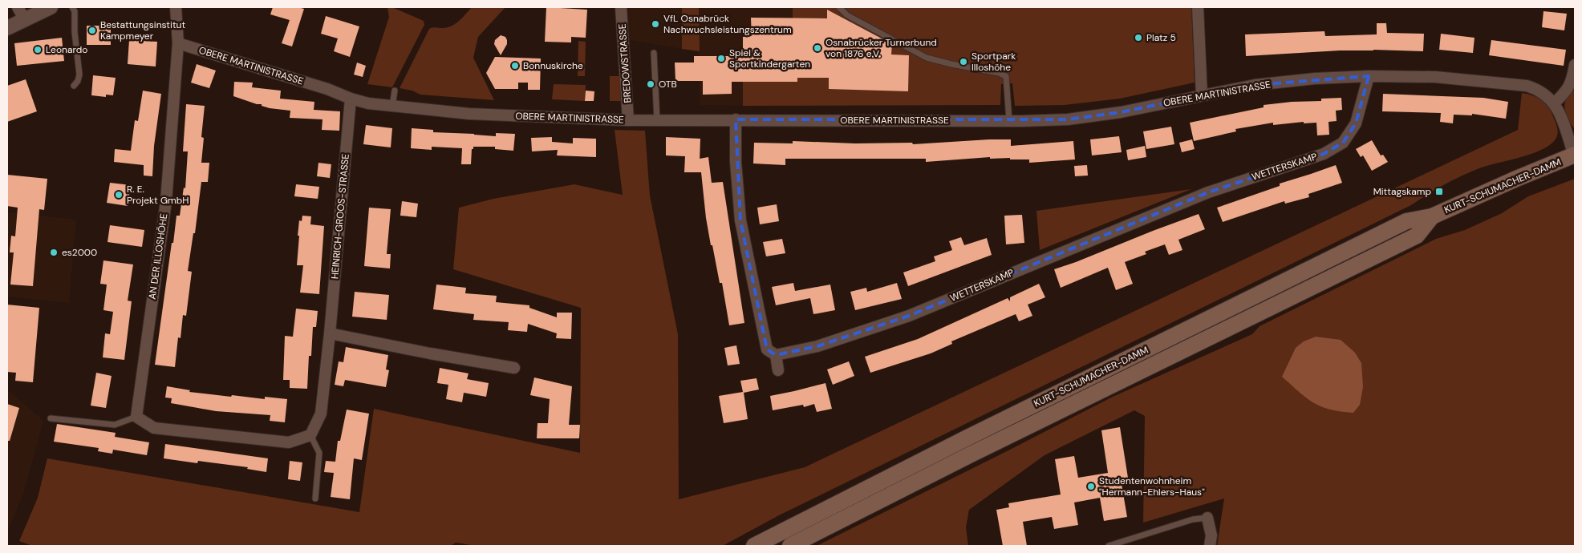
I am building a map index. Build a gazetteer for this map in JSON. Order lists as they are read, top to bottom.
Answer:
{
  "streets": {
    "main road": ["KURT-SCHUMACHER-DAMM"],
    "street": [
      "BREDOWSTRASSE",
      "OBERE MARTINISTRASSE",
      "WETTERSKAMP",
      "HEINRICH-GROOS-STRASSE",
      "AN DER ILLOSHÖHE"
    ]
  },
  "crossings": [
    ["BREDOWSTRASSE", "OBERE MARTINISTRASSE"],
    ["OBERE MARTINISTRASSE", "WETTERSKAMP"],
    ["OBERE MARTINISTRASSE", "HEINRICH-GROOS-STRASSE"],
    ["OBERE MARTINISTRASSE", "AN DER ILLOSHÖHE"]
  ],
  "places": {
    "other": [
      "VfL Osnabrück Nachwuchsleistungszentrum",
      "Bestattungsinstitut Kampmeyer",
      "Platz 5",
      "Osnabrücker Turnerbund von 1876 e.V.",
      "Leonardo",
      "Spiel & Sportkindergarten",
      "Sportpark Illoshöhe",
      "Bonnuskirche",
      "OTB",
      "R. E. Projekt GmbH",
      "es2000",
      "Studentenwohnheim \"Hermann-Ehlers-Haus\""
    ],
    "transit": ["Mittagskamp"]
  }
}
